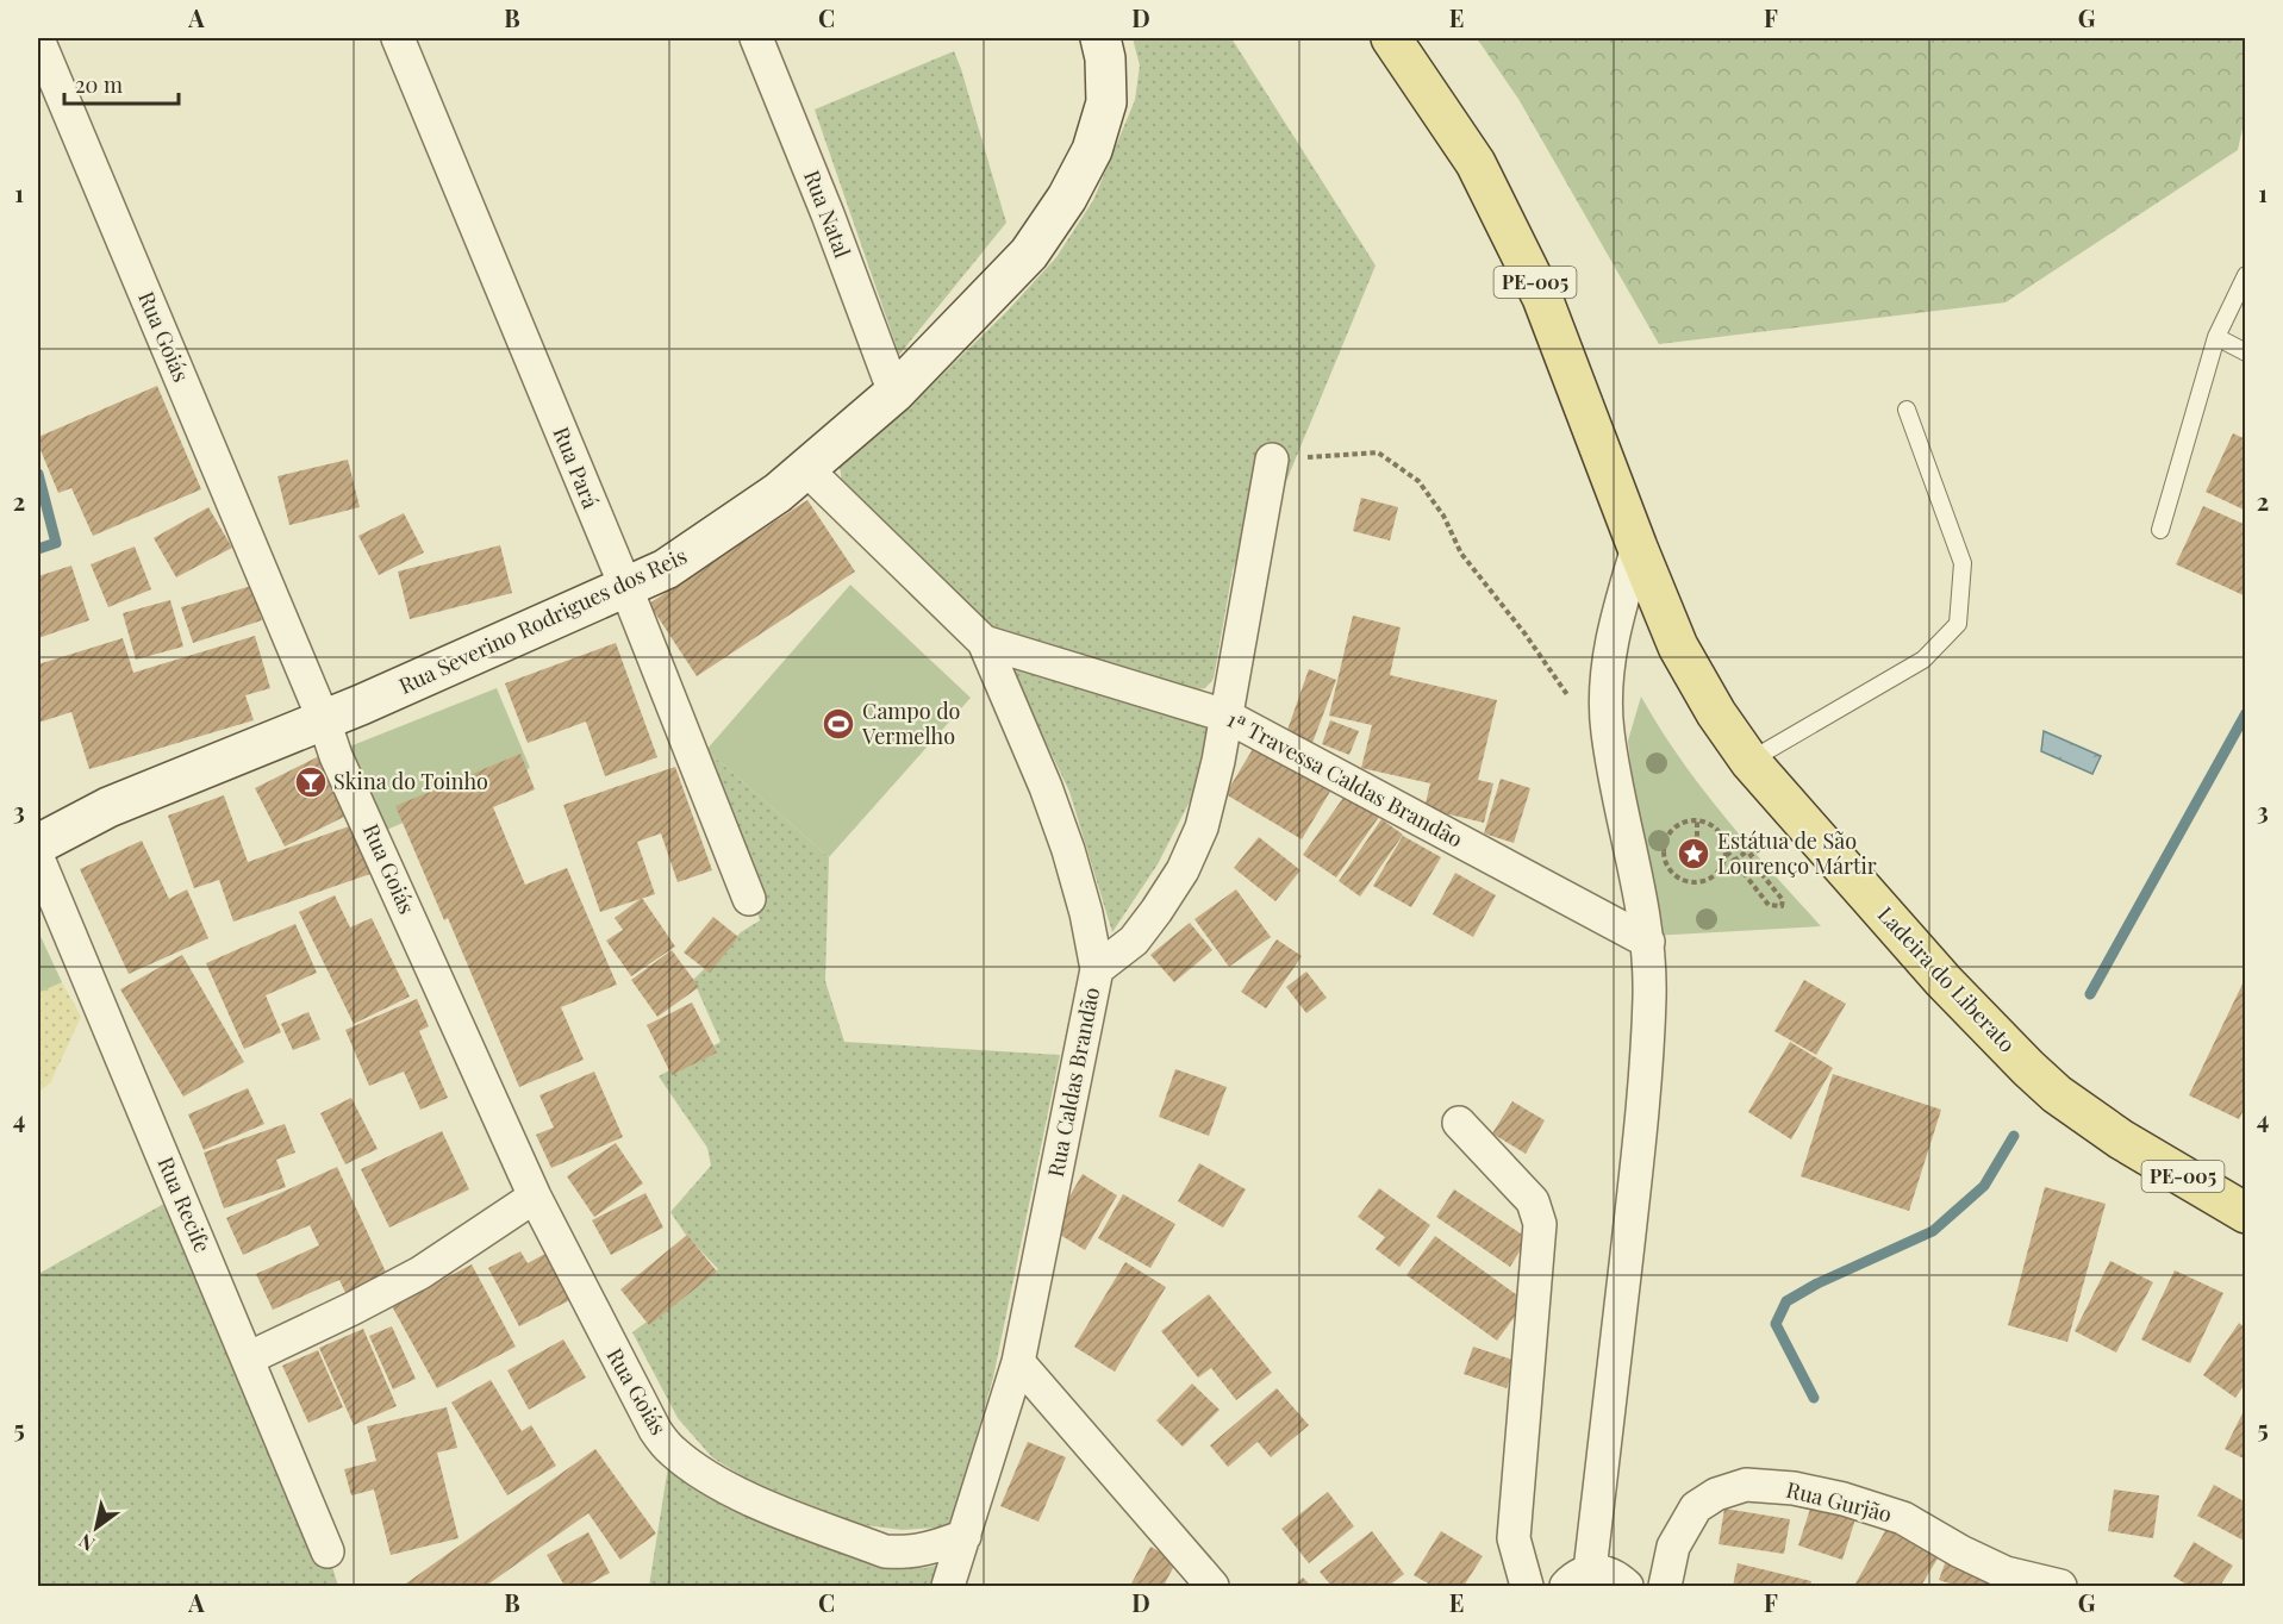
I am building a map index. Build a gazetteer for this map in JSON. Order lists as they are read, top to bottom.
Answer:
{
  "streets": {
    "main road": ["PE-005", "Ladeira do Liberato"],
    "street": [
      "Rua Natal",
      "Rua Goiás",
      "Rua Pará",
      "Rua Severino Rodrigues dos Reis",
      "1ª Travessa Caldas Brandão",
      "Rua Caldas Brandão",
      "Rua Recife",
      "Rua Gurjão"
    ]
  },
  "crossings": [
    ["Rua Natal", "Rua Severino Rodrigues dos Reis"],
    ["PE-005", "Ladeira do Liberato"],
    ["Rua Goiás", "Rua Severino Rodrigues dos Reis"],
    ["Rua Goiás", "Rua Caldas Brandão"],
    ["Rua Pará", "Rua Severino Rodrigues dos Reis"],
    ["Rua Severino Rodrigues dos Reis", "Rua Caldas Brandão"],
    ["1ª Travessa Caldas Brandão", "Rua Caldas Brandão"]
  ],
  "places": {
    "sports": ["Campo do Vermelho"],
    "bar": ["Skina do Toinho"],
    "place": ["Estátua de São Lourenço Mártir"]
  },
  "scale_bar": "20 m",
  "north": "bottom left",
  "grid": {
    "columns": [
      "A",
      "B",
      "C",
      "D",
      "E",
      "F",
      "G"
    ],
    "rows": [
      "1",
      "2",
      "3",
      "4",
      "5"
    ]
  }
}
